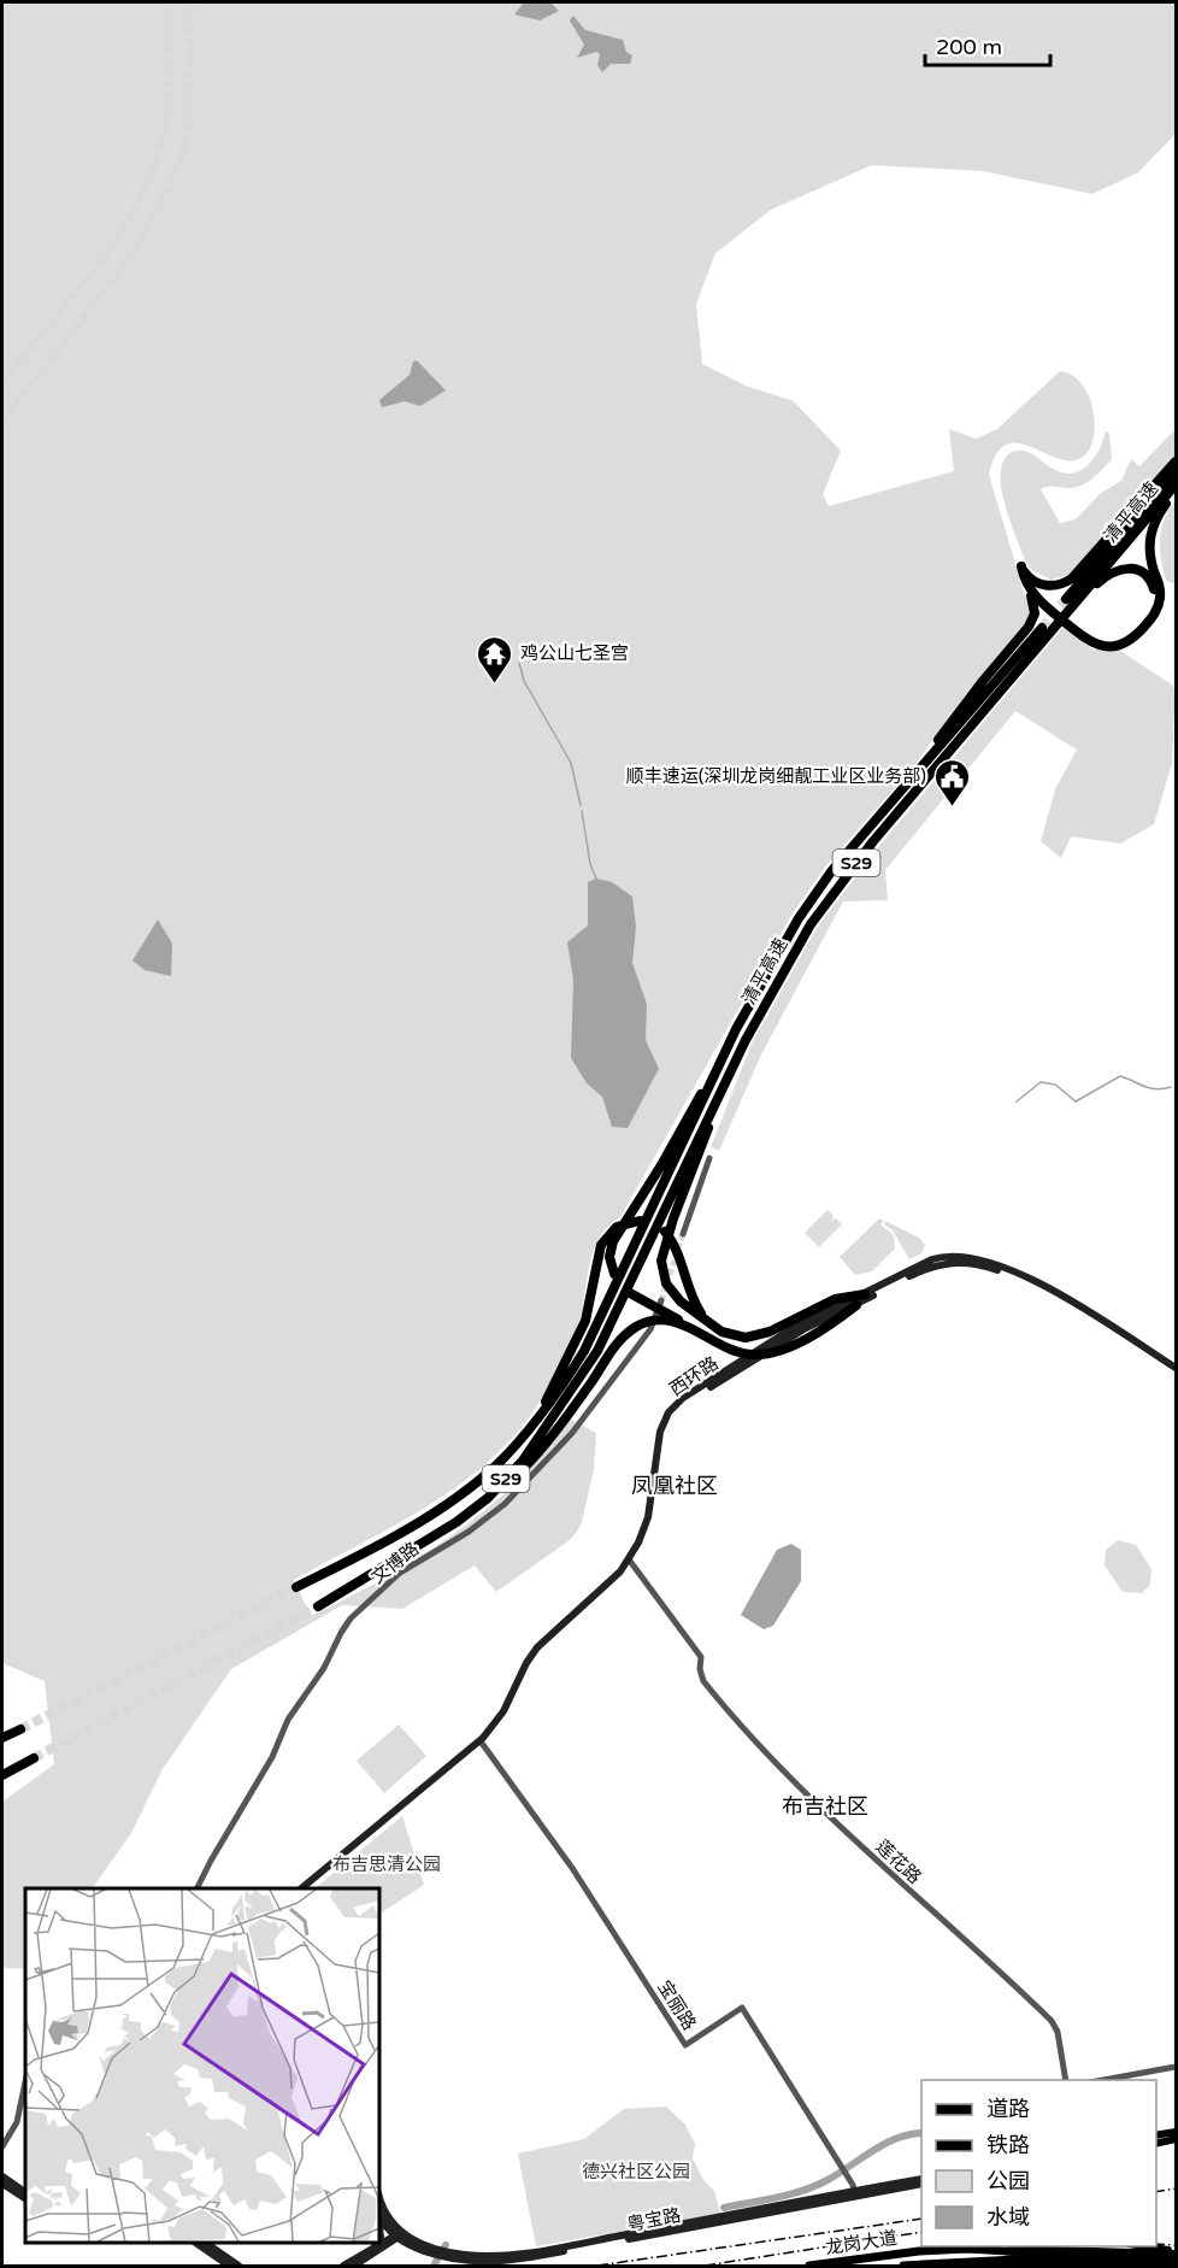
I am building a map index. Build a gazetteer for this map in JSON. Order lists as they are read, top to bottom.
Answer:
{
  "streets": {
    "highway": ["清平高速", "S29", "龙岗大道"],
    "main road": ["西环路", "粤宝路"],
    "street": ["文博路", "莲花路", "宝丽路"]
  },
  "crossings": [
    ["西环路", "莲花路"],
    ["西环路", "宝丽路"],
    ["宝丽路", "粤宝路"]
  ],
  "districts": ["凤凰社区", "布吉社区"],
  "parks": ["布吉思清公园", "德兴社区公园"],
  "places": {
    "temple": ["鸡公山七圣宫"],
    "public building": ["顺丰速运(深圳龙岗细靓工业区业务部)"]
  },
  "legend": [
    "道路",
    "铁路",
    "公园",
    "水域"
  ],
  "scale_bar": "200 m"
}
